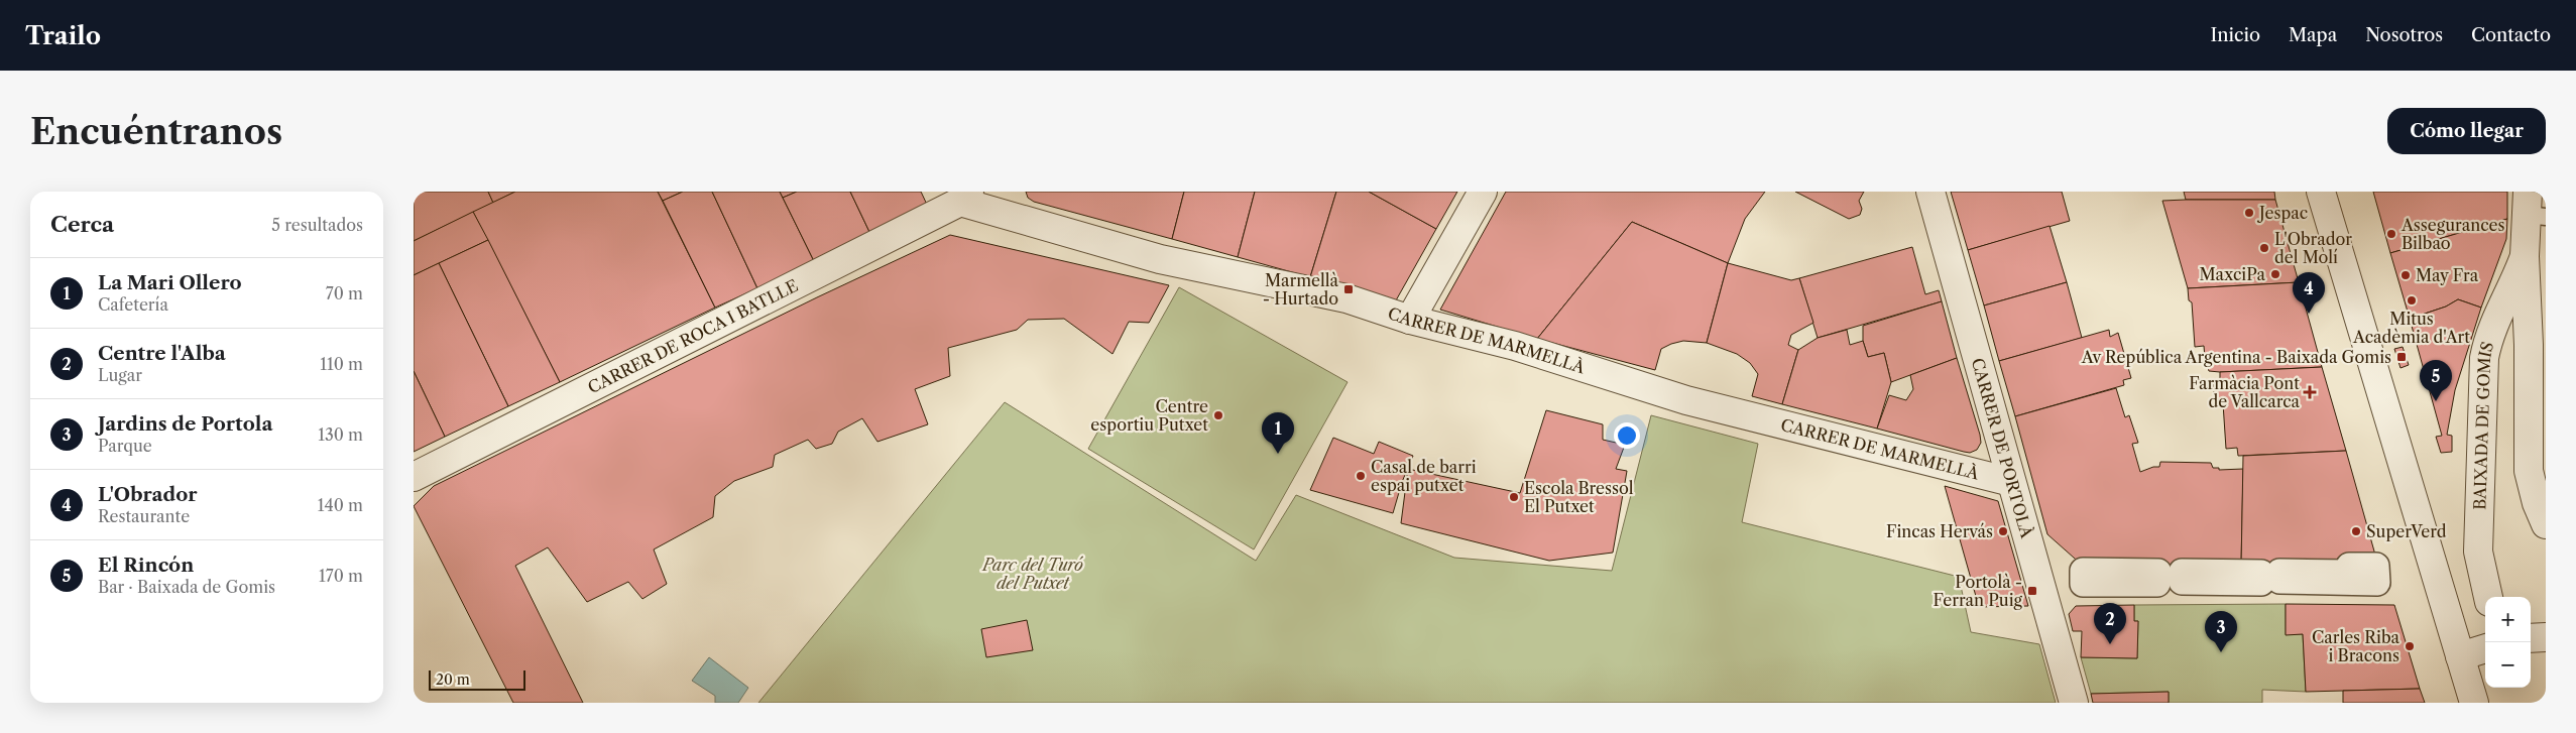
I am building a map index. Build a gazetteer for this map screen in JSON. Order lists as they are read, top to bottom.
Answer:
{
  "streets": {
    "street": [
      "CARRER DE ROCA I BATLLE",
      "CARRER DE MARMELLÀ",
      "BAIXADA DE GOMIS",
      "CARRER DE PORTOLÀ"
    ]
  },
  "crossings": [
    ["CARRER DE ROCA I BATLLE", "CARRER DE MARMELLÀ"],
    ["CARRER DE MARMELLÀ", "CARRER DE PORTOLÀ"]
  ],
  "parks": ["Parc del Turó del Putxet"],
  "places": {
    "other": [
      "Jespac",
      "Assegurances Bilbao",
      "L'Obrador del Molí",
      "MaxciPa",
      "May Fra",
      "Mitus Acadèmia d'Art",
      "Centre esportiu Putxet",
      "Casal de barri espai putxet",
      "Escola Bressol El Putxet",
      "Fincas Hervás",
      "SuperVerd",
      "Carles Riba i Bracons"
    ],
    "transit": ["Marmellà - Hurtado", "Av República Argentina - Baixada Gomis", "Portolà - Ferran Puig"],
    "health": ["Farmàcia Pont de Vallcarca"]
  },
  "scale_bar": "20 m",
  "page": {
    "header": "Trailo",
    "nav": [
      "Inicio",
      "Mapa",
      "Nosotros",
      "Contacto"
    ],
    "buttons": "Cómo llegar",
    "title": "Encuéntranos",
    "heading": ["Cerca", "5 resultados"],
    "list": [
      {
        "mark": "1",
        "name": "La Mari Ollero",
        "note": "Cafetería",
        "value": "70 m"
      },
      {
        "mark": "2",
        "name": "Centre l'Alba",
        "note": "Lugar",
        "value": "110 m"
      },
      {
        "mark": "3",
        "name": "Jardins de Portola",
        "note": "Parque",
        "value": "130 m"
      },
      {
        "mark": "4",
        "name": "L'Obrador",
        "note": "Restaurante",
        "value": "140 m"
      },
      {
        "mark": "5",
        "name": "El Rincón",
        "note": "Bar · Baixada de Gomis",
        "value": "170 m"
      }
    ],
    "pins": [
      "4",
      "5",
      "1",
      "2",
      "3"
    ],
    "map_buttons": ["+", "−"],
    "scale": "20 m"
  }
}
